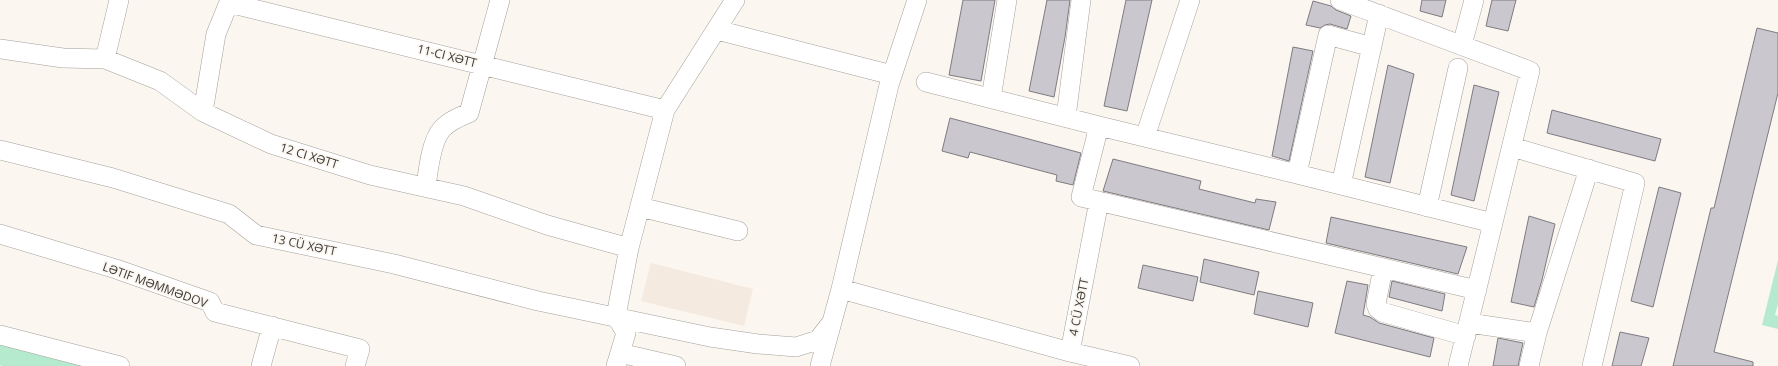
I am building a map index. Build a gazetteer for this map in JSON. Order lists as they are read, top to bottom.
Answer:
{
  "streets": {
    "street": [
      "11-CI XƏTT",
      "12 CI XƏTT",
      "13 CÜ XƏTT",
      "LƏTIF MƏMMƏDOV",
      "4 CÜ XƏTT"
    ]
  }
}
